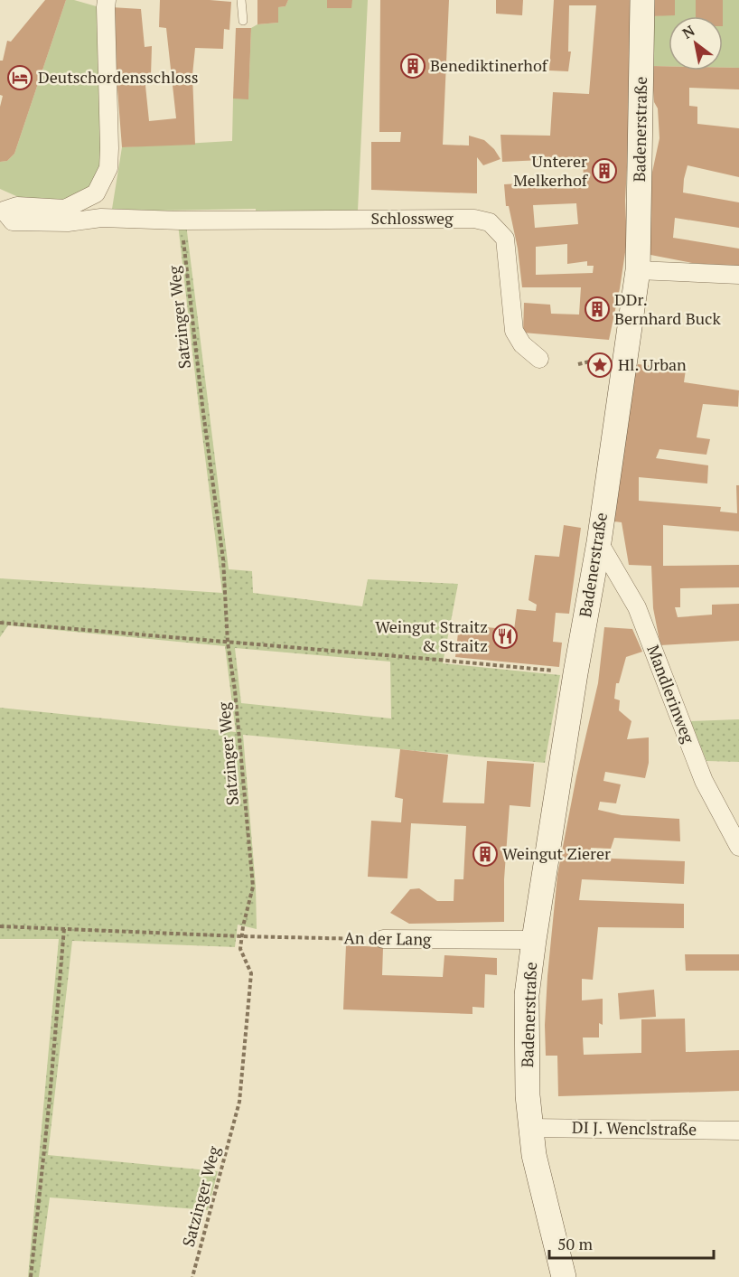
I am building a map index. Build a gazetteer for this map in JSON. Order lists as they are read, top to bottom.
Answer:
{
  "streets": {
    "main road": ["Badenerstraße"],
    "street": [
      "Schlossweg",
      "Mandlerinweg",
      "An der Lang",
      "DI J. Wenclstraße"
    ],
    "path": ["Satzinger Weg"]
  },
  "crossings": [
    ["Badenerstraße", "Mandlerinweg"],
    ["Badenerstraße", "An der Lang"],
    ["Badenerstraße", "DI J. Wenclstraße"],
    ["Schlossweg", "Satzinger Weg"],
    ["Satzinger Weg", "An der Lang"]
  ],
  "places": {
    "building": [
      "Benediktinerhof",
      "Unterer Melkerhof",
      "DDr. Bernhard Buck",
      "Weingut Zierer"
    ],
    "hotel": ["Deutschordensschloss"],
    "place": ["Hl. Urban"],
    "restaurant": ["Weingut Straitz & Straitz"]
  },
  "scale_bar": "50 m",
  "north": "top left"
}
